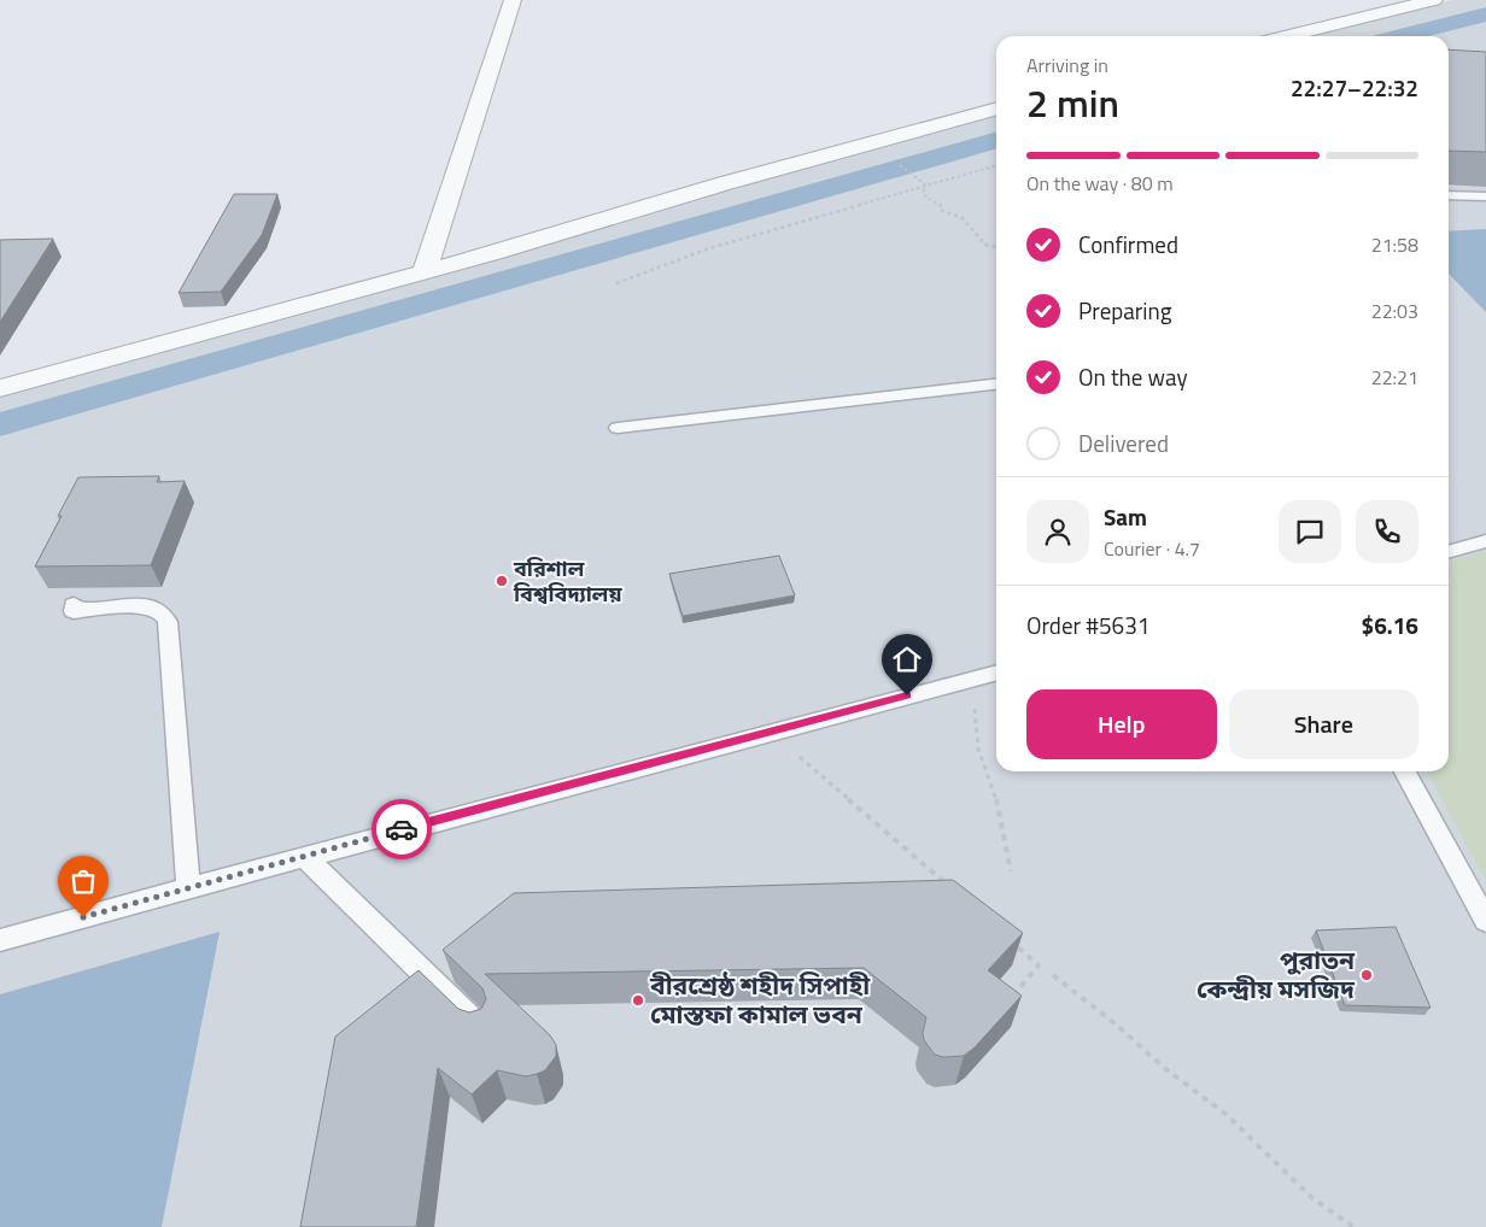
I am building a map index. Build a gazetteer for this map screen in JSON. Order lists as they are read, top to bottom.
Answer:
{
  "places": ["বরিশাল বিশ্ববিদ্যালয়", "পুরাতন কেন্দ্রীয় মসজিদ", "বীরশ্রেষ্ঠ শহীদ সিপাহী মোস্তফা কামাল ভবন"],
  "page": {
    "heading": ["2 min", "Arriving in", "22:27–22:32"],
    "panel": [
      "Sam",
      "Courier · 4.7",
      "Order #5631",
      "$6.16"
    ],
    "bar": "On the way · 80 m",
    "list": [
      ["Confirmed", "21:58"],
      ["Preparing", "22:03"],
      ["On the way", "22:21"],
      "Delivered"
    ],
    "buttons": ["Help", "Share"]
  }
}
